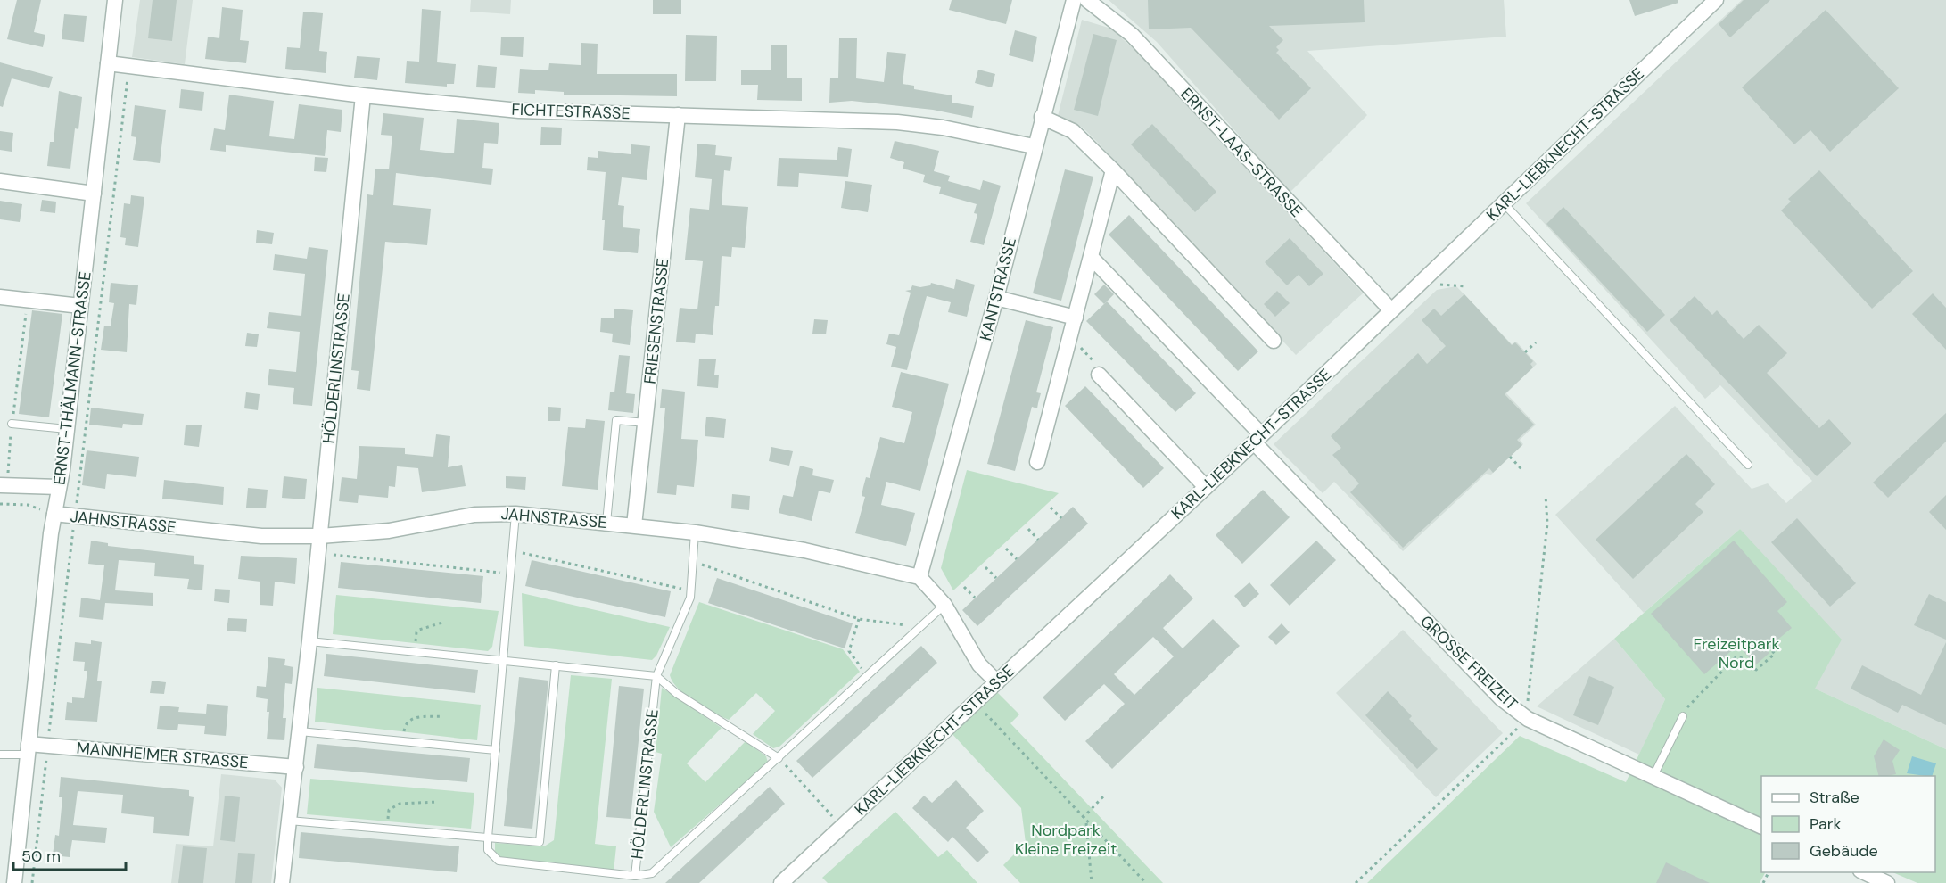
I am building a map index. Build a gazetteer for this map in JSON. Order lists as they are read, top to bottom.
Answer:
{
  "streets": {
    "street": [
      "FICHTESTRASSE",
      "KARL-LIEBKNECHT-STRASSE",
      "ERNST-LAAS-STRASSE",
      "KANTSTRASSE",
      "FRIESENSTRASSE",
      "HÖLDERLINSTRASSE",
      "ERNST-THÄLMANN-STRASSE",
      "JAHNSTRASSE",
      "GROSSE FREIZEIT",
      "MANNHEIMER STRASSE"
    ]
  },
  "crossings": [
    ["FICHTESTRASSE", "KANTSTRASSE"],
    ["FICHTESTRASSE", "FRIESENSTRASSE"],
    ["FICHTESTRASSE", "HÖLDERLINSTRASSE"],
    ["FICHTESTRASSE", "ERNST-THÄLMANN-STRASSE"],
    ["KARL-LIEBKNECHT-STRASSE", "ERNST-LAAS-STRASSE"],
    ["KARL-LIEBKNECHT-STRASSE", "GROSSE FREIZEIT"],
    ["KANTSTRASSE", "JAHNSTRASSE"],
    ["FRIESENSTRASSE", "JAHNSTRASSE"],
    ["HÖLDERLINSTRASSE", "JAHNSTRASSE"],
    ["HÖLDERLINSTRASSE", "MANNHEIMER STRASSE"],
    ["ERNST-THÄLMANN-STRASSE", "JAHNSTRASSE"],
    ["ERNST-THÄLMANN-STRASSE", "MANNHEIMER STRASSE"]
  ],
  "parks": ["Freizeitpark Nord", "Nordpark Kleine Freizeit"],
  "legend": ["Straße", "Park", "Gebäude"],
  "scale_bar": "50 m"
}
